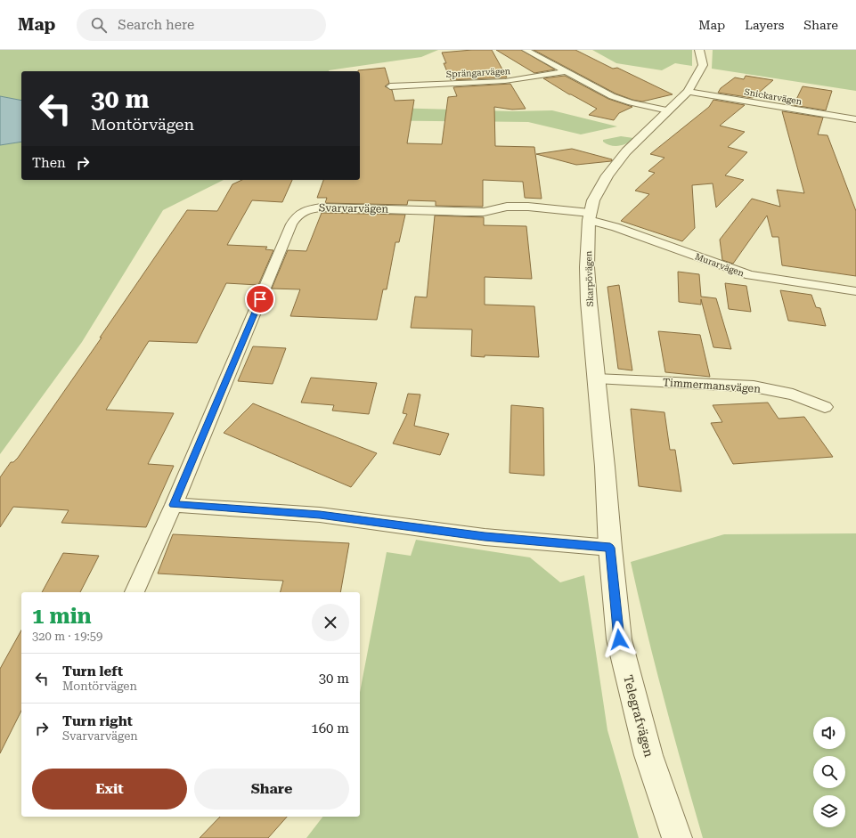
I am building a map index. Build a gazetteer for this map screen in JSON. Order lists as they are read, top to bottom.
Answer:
{
  "streets": {
    "street": [
      "Sprängarvägen",
      "Snickarvägen",
      "Svarvarvägen",
      "Murarvägen",
      "Skarpövägen",
      "Timmermansvägen",
      "Telegrafvägen"
    ]
  },
  "crossings": [
    ["Snickarvägen", "Skarpövägen"],
    ["Svarvarvägen", "Murarvägen"],
    ["Svarvarvägen", "Skarpövägen"],
    ["Murarvägen", "Skarpövägen"],
    ["Skarpövägen", "Timmermansvägen"],
    ["Skarpövägen", "Telegrafvägen"]
  ],
  "page": {
    "header": "Map",
    "search": "Search here",
    "nav": ["Map", "Layers", "Share"],
    "turn": ["30 m", "Montörvägen"],
    "then": "Then",
    "heading": ["1 min", "320 m · 19:59"],
    "list": [
      {
        "name": "Turn left",
        "note": "Montörvägen",
        "value": "30 m"
      },
      {
        "name": "Turn right",
        "note": "Svarvarvägen",
        "value": "160 m"
      }
    ],
    "buttons": ["Exit", "Share"]
  }
}
